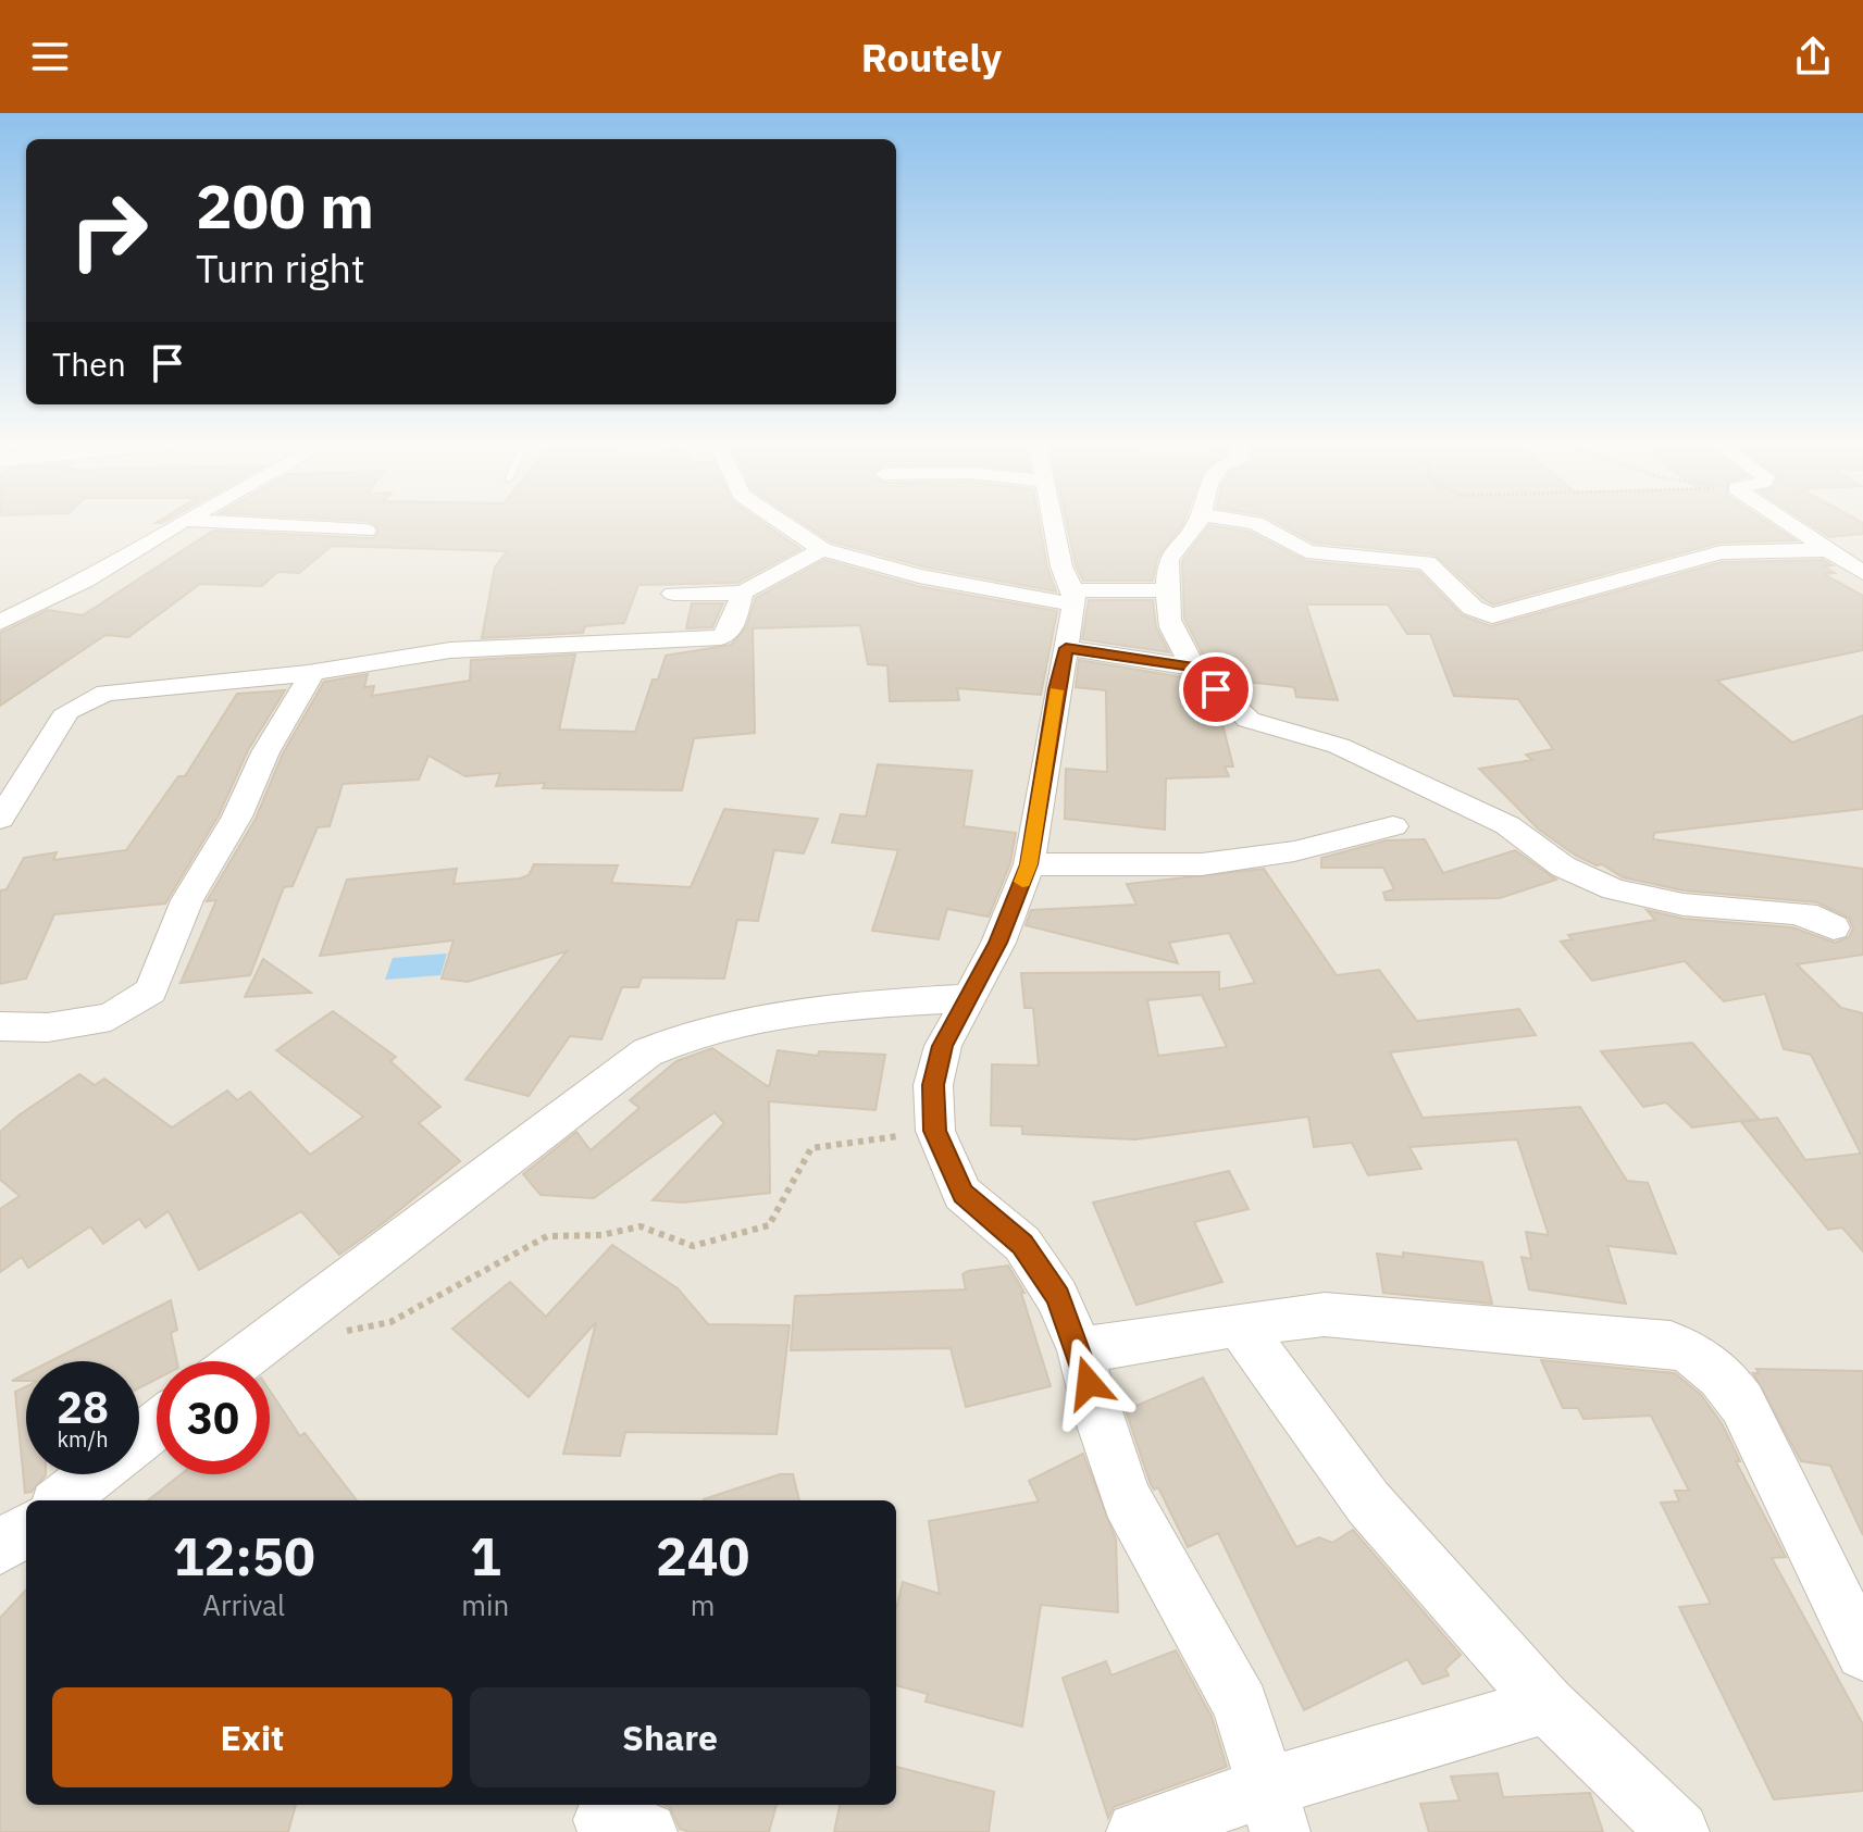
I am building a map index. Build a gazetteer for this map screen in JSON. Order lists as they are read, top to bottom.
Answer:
{
  "page": {
    "header": "Routely",
    "turn": ["200 m", "Turn right"],
    "then": "Then",
    "speed": "28 km/h",
    "limit": "30",
    "eta": [
      "12:50",
      "Arrival",
      "1",
      "min",
      "240",
      "m"
    ],
    "buttons": ["Exit", "Share"]
  }
}
